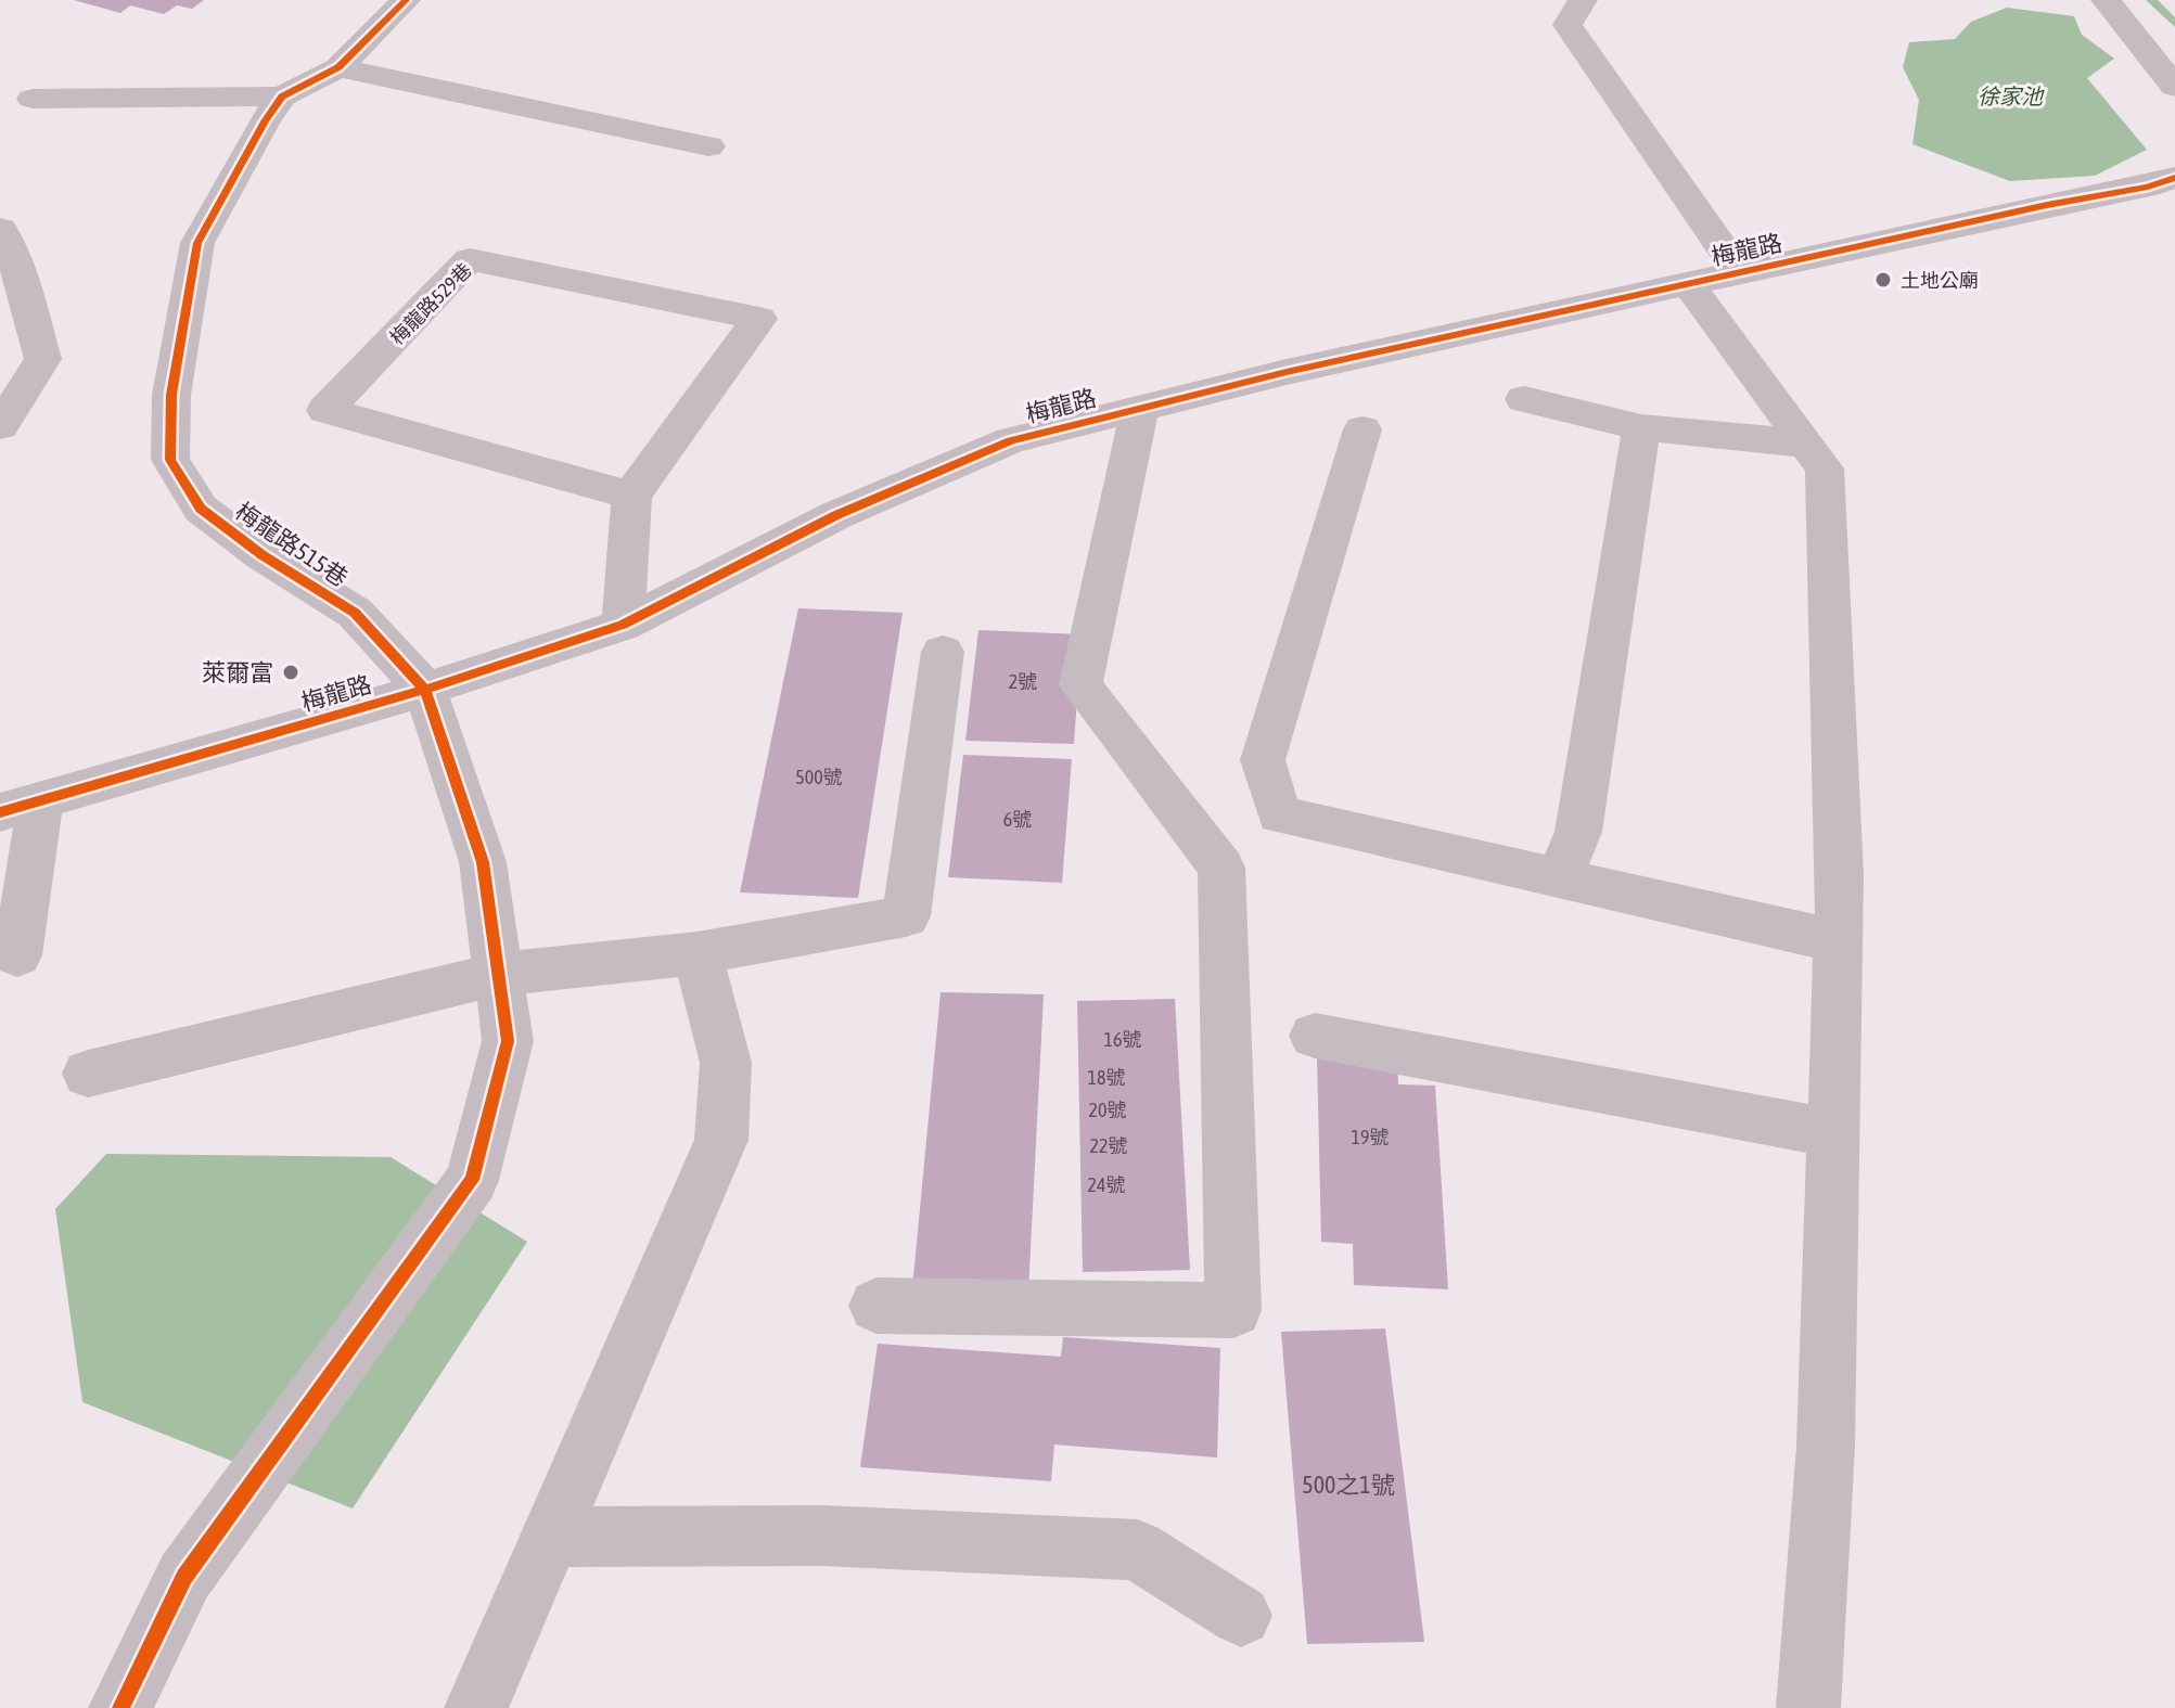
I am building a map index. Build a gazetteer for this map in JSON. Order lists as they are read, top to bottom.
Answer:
{
  "streets": {
    "street": ["梅龍路", "梅龍路529巷", "梅龍路515巷"]
  },
  "crossings": [
    ["梅龍路", "梅龍路515巷"]
  ],
  "water": ["徐家池"],
  "places": ["土地公廟", "萊爾富"],
  "house_numbers": [
    "2號",
    "500號",
    "6號",
    "16號",
    "18號",
    "20號",
    "19號",
    "22號",
    "24號",
    "500之1號"
  ]
}
